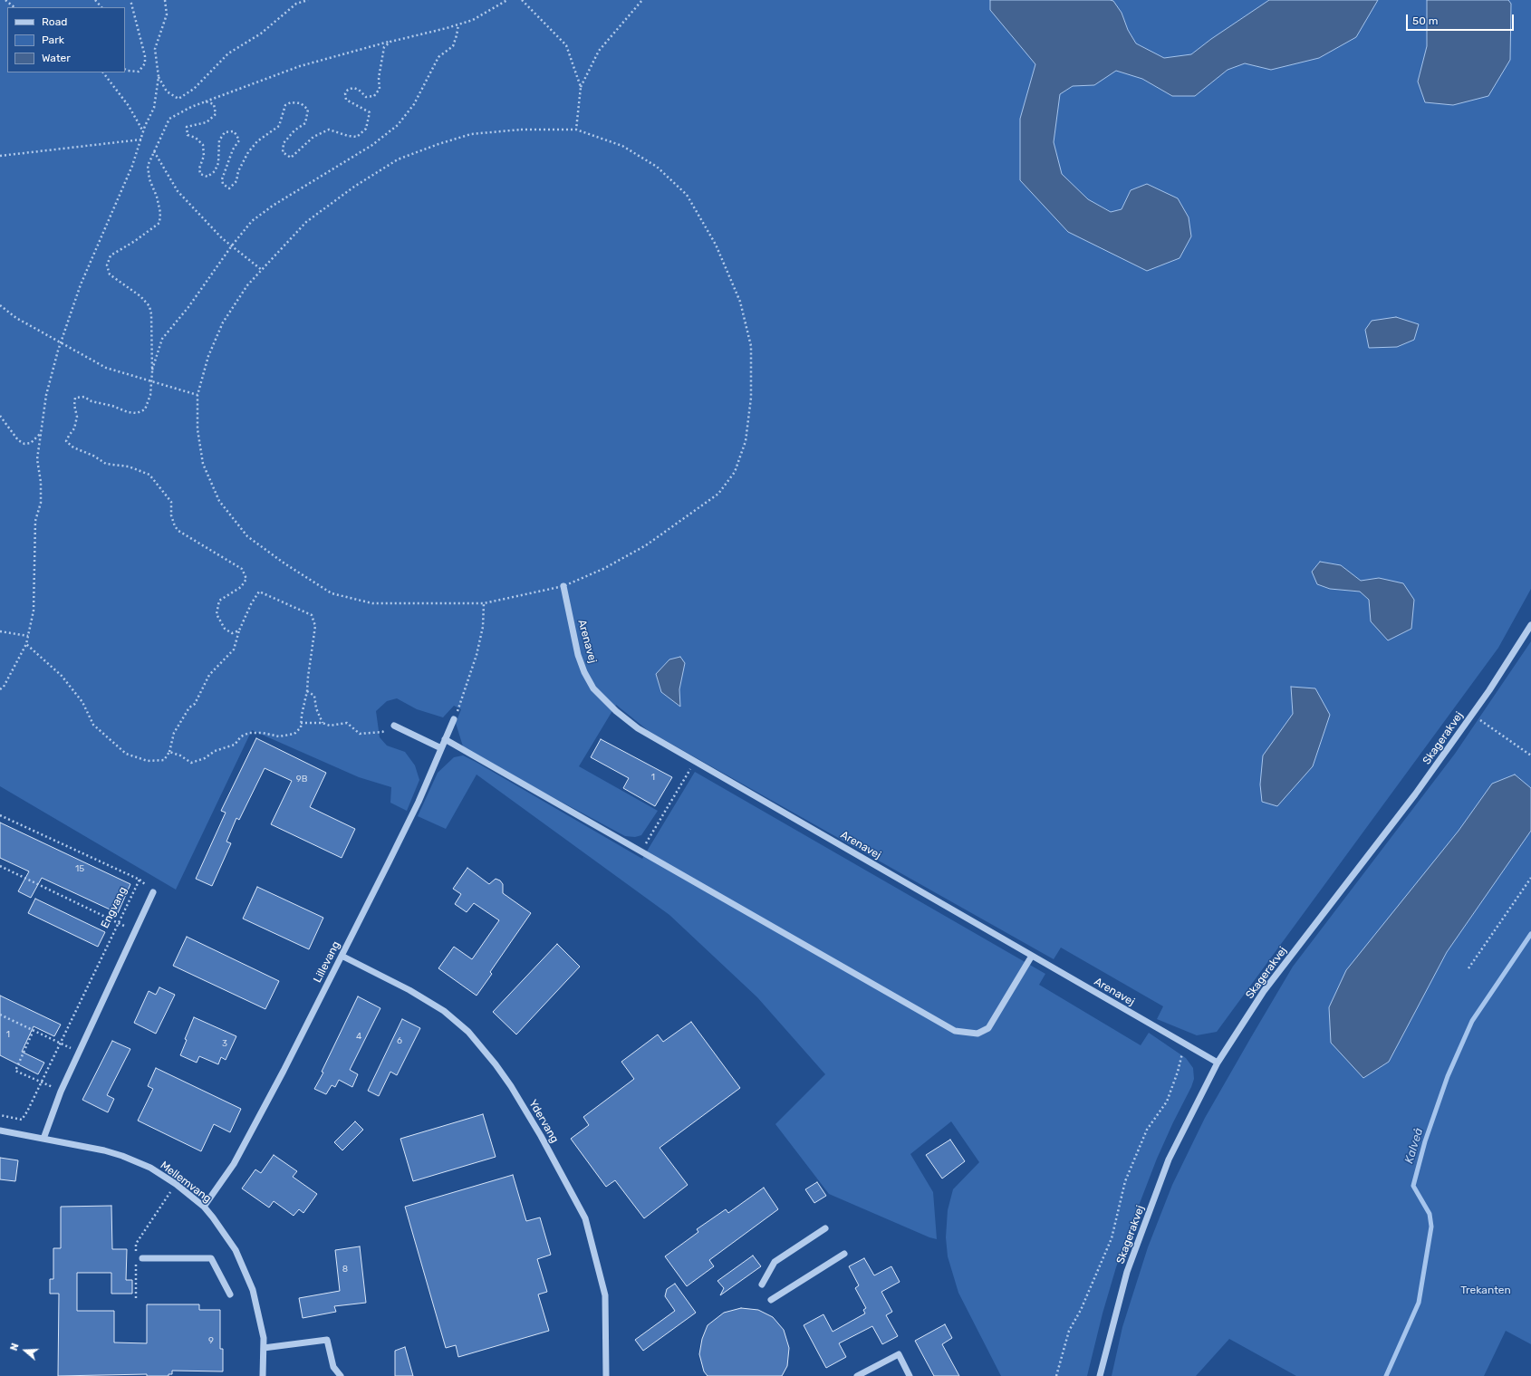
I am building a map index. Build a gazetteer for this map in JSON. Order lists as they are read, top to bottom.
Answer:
{
  "streets": {
    "street": [
      "Arenavej",
      "Skagerakvej",
      "Lillevang",
      "Ydervang",
      "Mellemvang"
    ],
    "path": ["Engvang"]
  },
  "crossings": [
    ["Arenavej", "Skagerakvej"],
    ["Lillevang", "Ydervang"],
    ["Lillevang", "Mellemvang"]
  ],
  "water": ["Kalveå"],
  "parks": ["Trekanten"],
  "house_numbers": [
    "1",
    "9B",
    "15",
    "1",
    "4",
    "6",
    "3",
    "8",
    "9"
  ],
  "legend": ["Road", "Park", "Water"],
  "scale_bar": "50 m",
  "north": "left"
}
